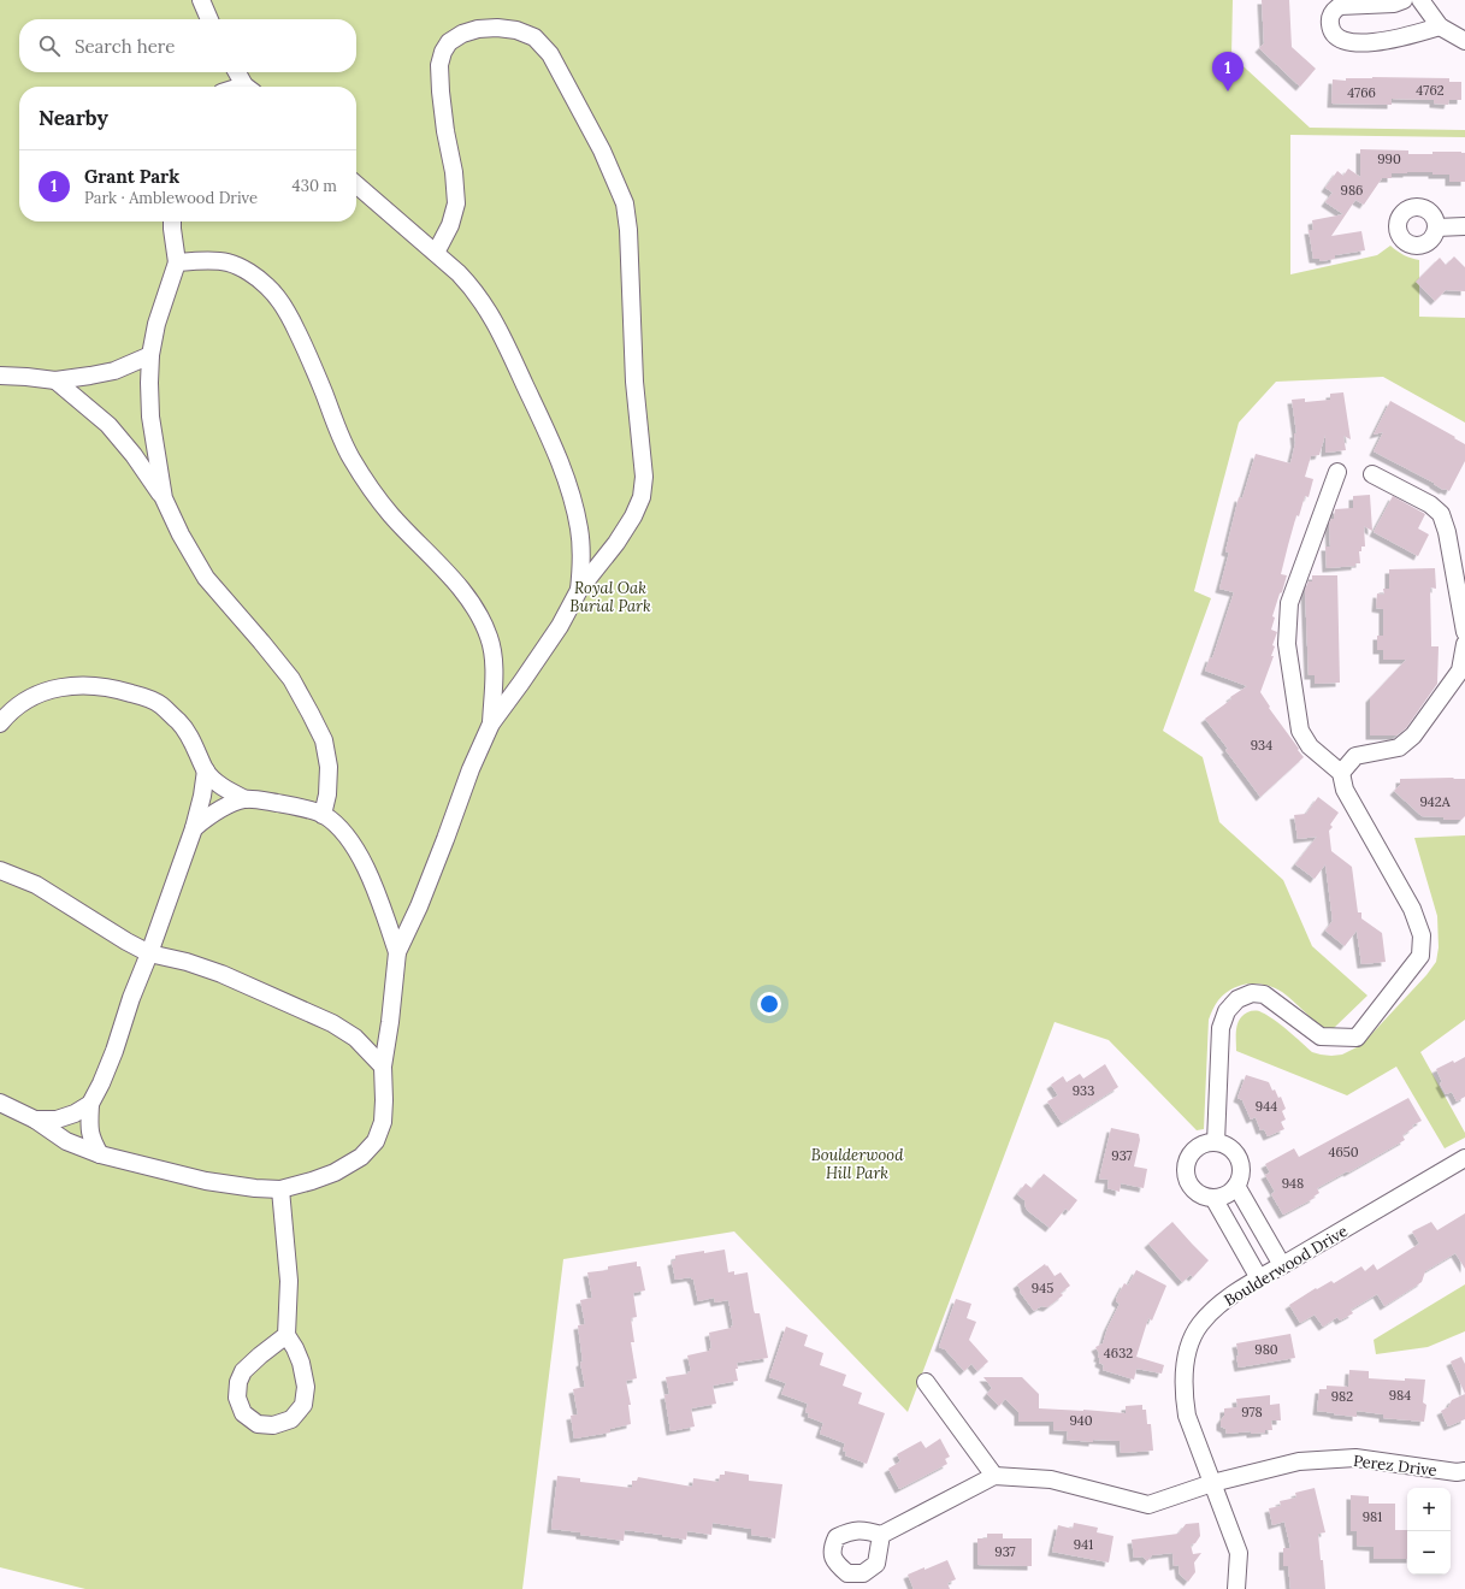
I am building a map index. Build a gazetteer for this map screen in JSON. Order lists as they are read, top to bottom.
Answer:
{
  "streets": {
    "street": ["Boulderwood Drive", "Perez Drive"]
  },
  "crossings": [
    ["Boulderwood Drive", "Perez Drive"]
  ],
  "parks": ["Royal Oak Burial Park", "Boulderwood Hill Park"],
  "house_numbers": [
    "4762",
    "4766",
    "990",
    "986",
    "934",
    "942A",
    "933",
    "944",
    "4650",
    "937",
    "948",
    "945",
    "980",
    "4632",
    "984",
    "982",
    "978",
    "940",
    "981",
    "941",
    "937"
  ],
  "page": {
    "search": "Search here",
    "pins": "1",
    "heading": "Nearby",
    "list": [
      {
        "mark": "1",
        "name": "Grant Park",
        "note": "Park · Amblewood Drive",
        "value": "430 m"
      }
    ],
    "map_buttons": ["+", "−"]
  }
}
